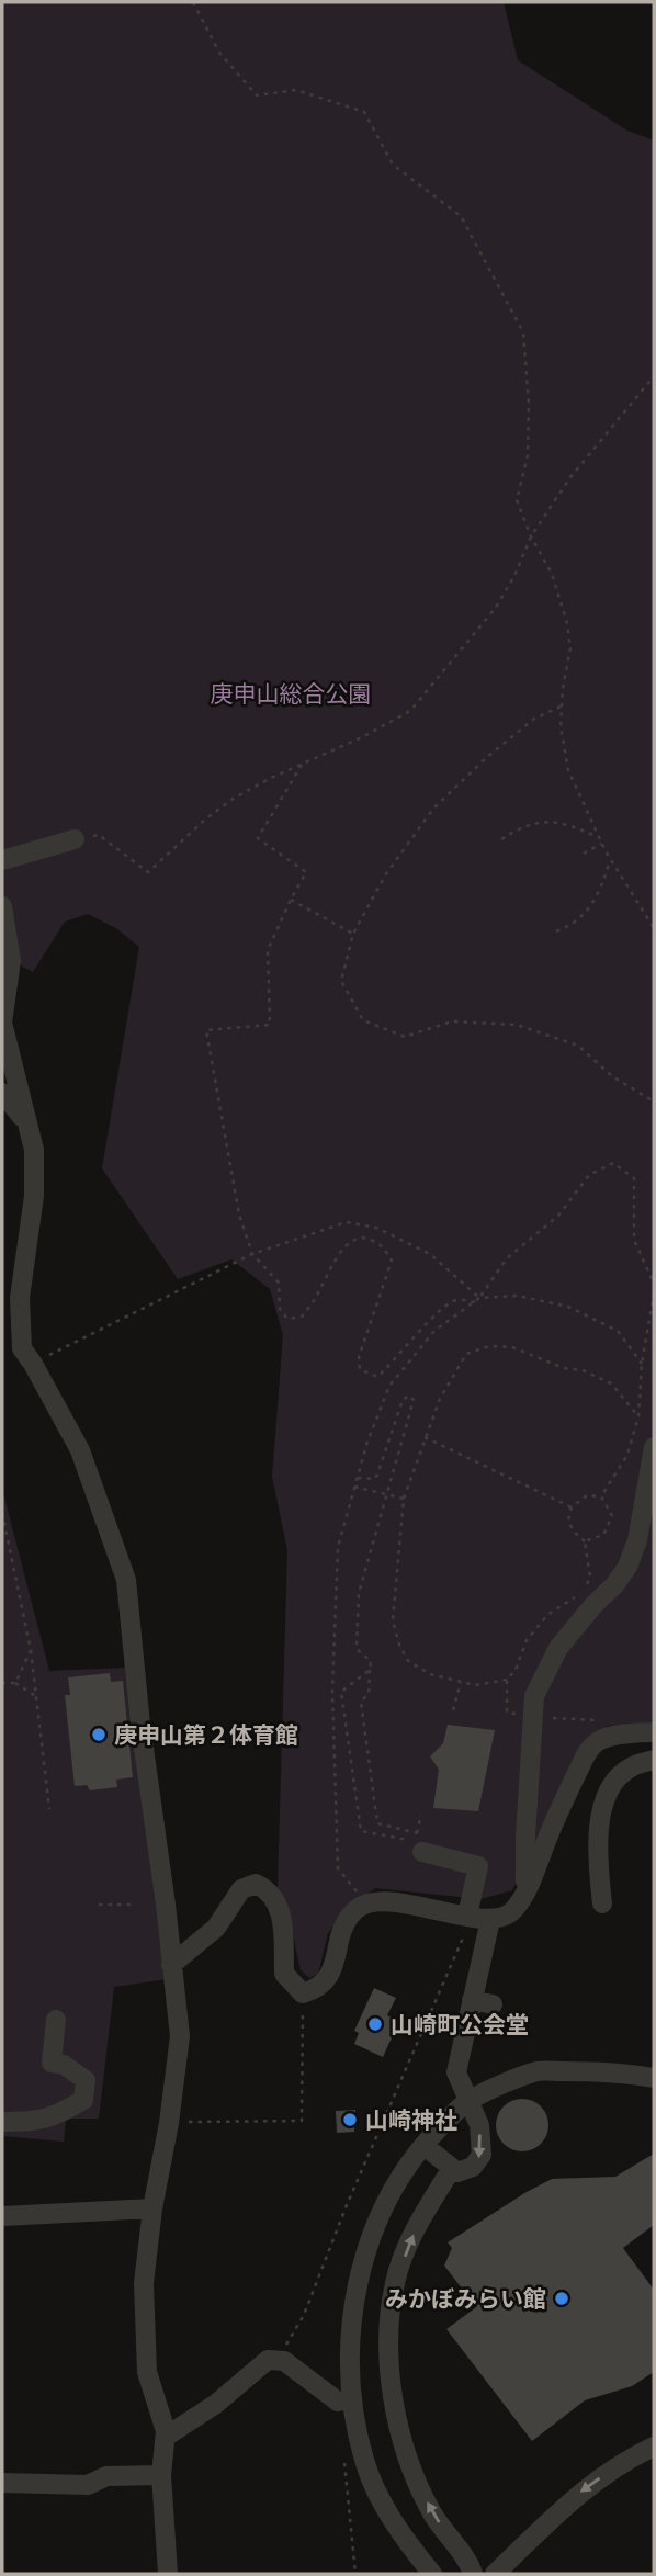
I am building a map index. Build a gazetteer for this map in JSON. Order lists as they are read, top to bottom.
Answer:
{
  "parks": ["庚申山総合公園"],
  "places": [
    "庚申山第２体育館",
    "山崎町公会堂",
    "山崎神社",
    "みかぼみらい館"
  ]
}
